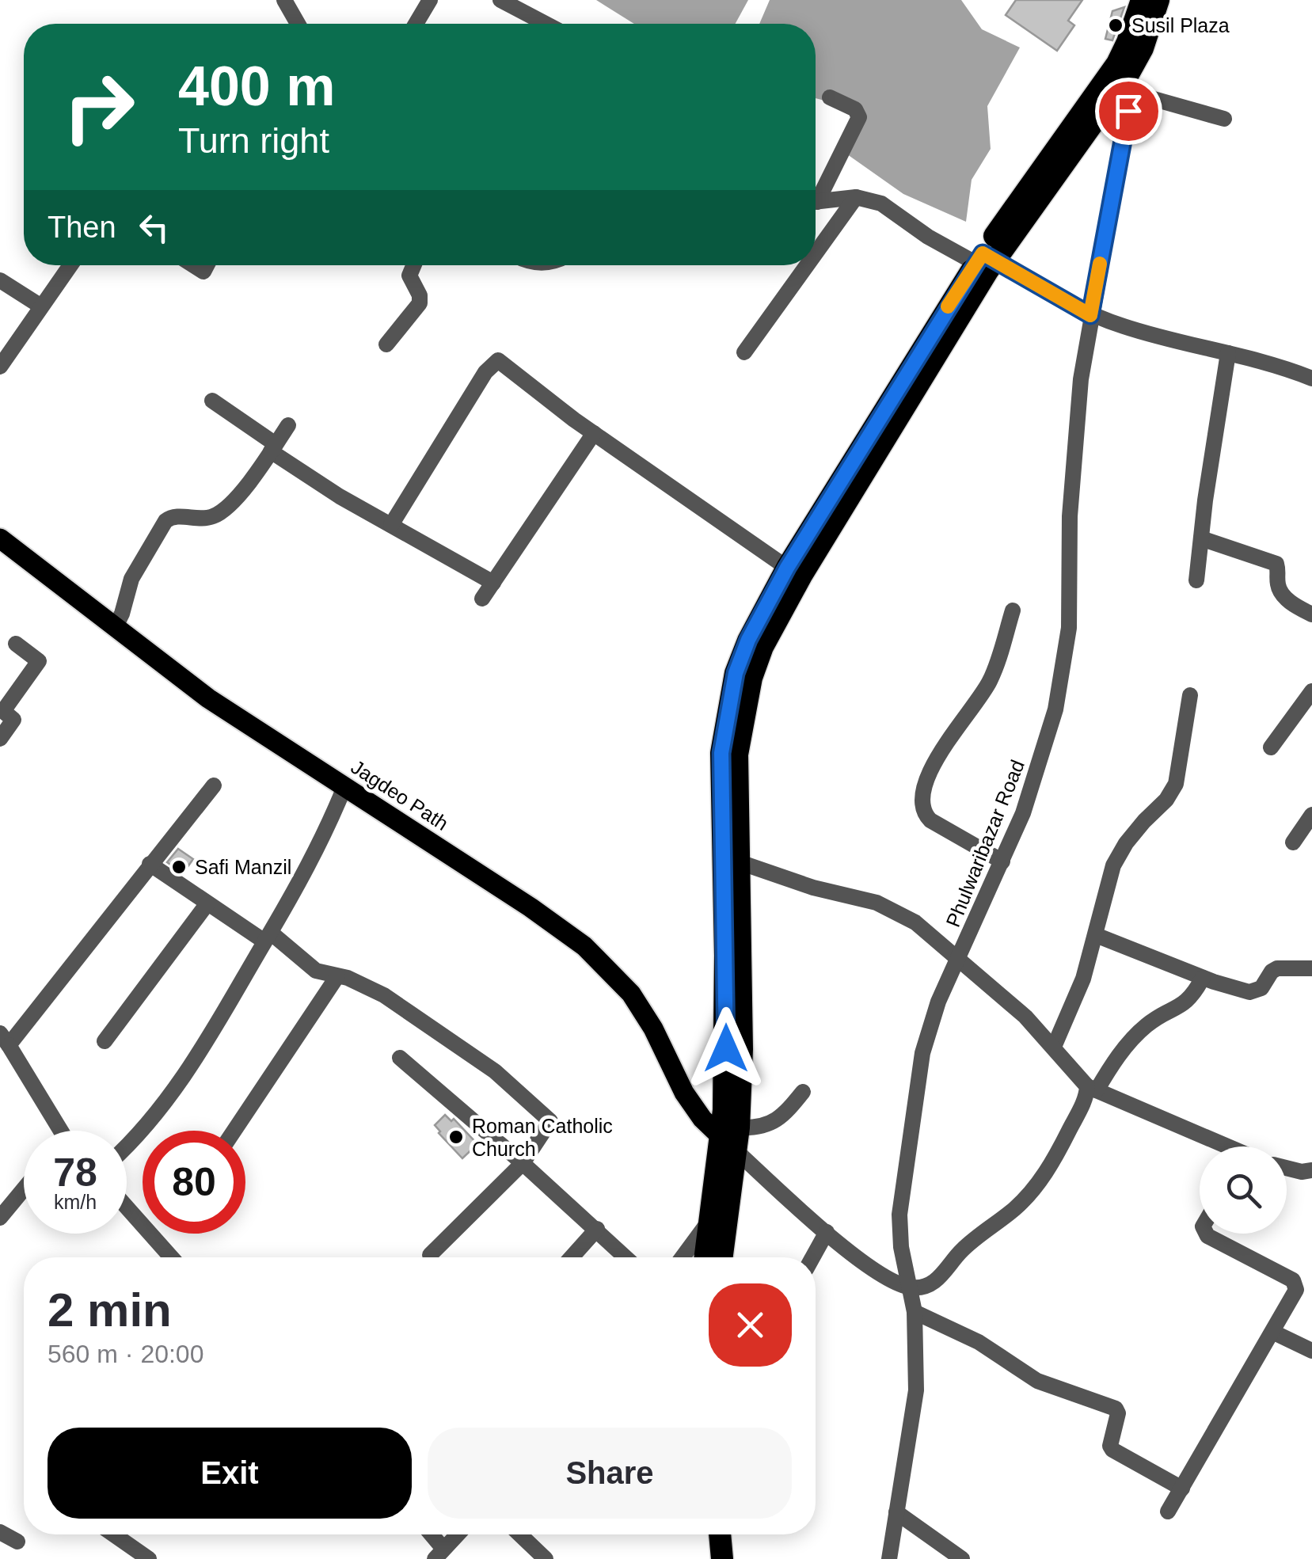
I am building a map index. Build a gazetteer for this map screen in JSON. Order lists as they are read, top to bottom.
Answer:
{
  "streets": {
    "main road": ["Jagdeo Path"],
    "street": ["Phulwaribazar Road"]
  },
  "places": ["Susil Plaza", "Safi Manzil", "Roman Catholic Church"],
  "page": {
    "turn": ["400 m", "Turn right"],
    "then": "Then",
    "speed": "78 km/h",
    "limit": "80",
    "heading": ["2 min", "560 m · 20:00"],
    "buttons": ["Exit", "Share"]
  }
}
